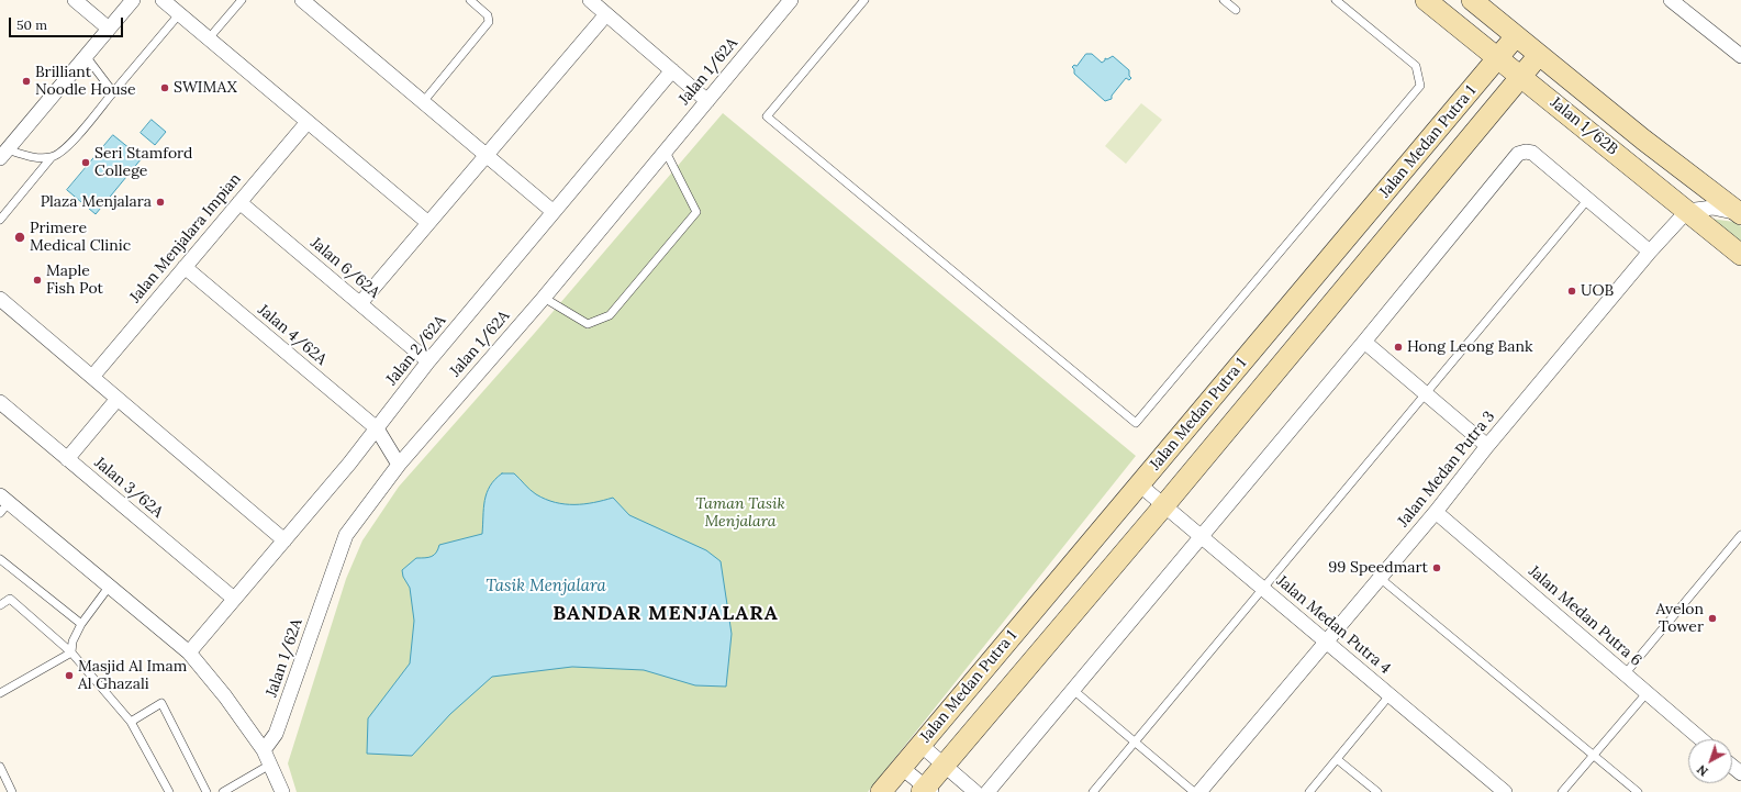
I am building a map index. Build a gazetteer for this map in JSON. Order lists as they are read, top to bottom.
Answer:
{
  "streets": {
    "street": [
      "Jalan 1/62A",
      "Jalan 1/62B",
      "Jalan Medan Putra 1",
      "Jalan Menjalara Impian",
      "Jalan 6/62A",
      "Jalan 4/62A",
      "Jalan 2/62A",
      "Jalan Medan Putra 3",
      "Jalan 3/62A",
      "Jalan Medan Putra 6",
      "Jalan Medan Putra 4"
    ]
  },
  "crossings": [
    ["Jalan 1/62A", "Jalan 4/62A"],
    ["Jalan 1/62B", "Jalan Medan Putra 1"],
    ["Jalan 1/62B", "Jalan Medan Putra 3"],
    ["Jalan Medan Putra 1", "Jalan Medan Putra 4"],
    ["Jalan Menjalara Impian", "Jalan 6/62A"],
    ["Jalan Menjalara Impian", "Jalan 4/62A"],
    ["Jalan 6/62A", "Jalan 2/62A"],
    ["Jalan 4/62A", "Jalan 2/62A"],
    ["Jalan 2/62A", "Jalan 3/62A"],
    ["Jalan Medan Putra 3", "Jalan Medan Putra 6"],
    ["Jalan Medan Putra 3", "Jalan Medan Putra 4"]
  ],
  "districts": ["BANDAR MENJALARA"],
  "water": ["Tasik Menjalara"],
  "parks": ["Taman Tasik Menjalara"],
  "places": [
    "Brilliant Noodle House",
    "SWIMAX",
    "Seri Stamford College",
    "Plaza Menjalara",
    "Primere Medical Clinic",
    "Maple Fish Pot",
    "UOB",
    "Hong Leong Bank",
    "99 Speedmart",
    "Avelon Tower",
    "Masjid Al Imam Al Ghazali"
  ],
  "scale_bar": "50 m",
  "north": "bottom left"
}
